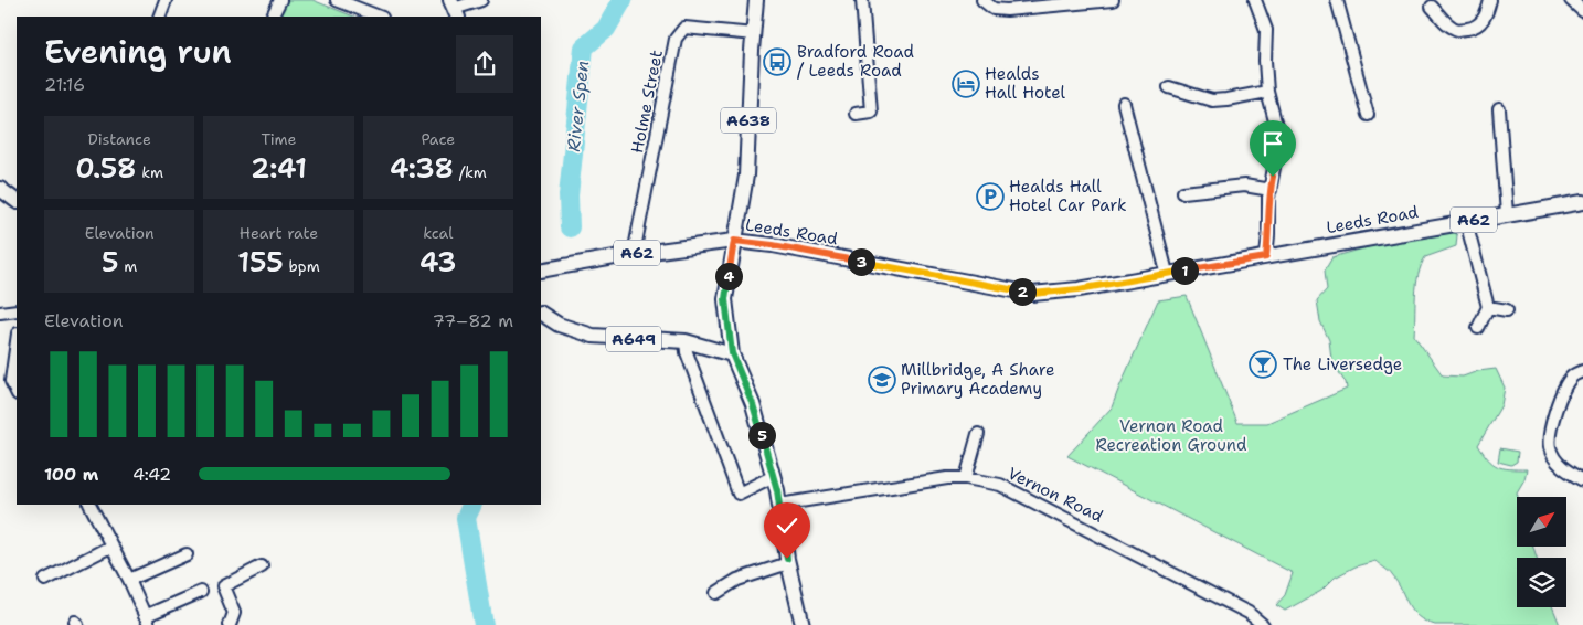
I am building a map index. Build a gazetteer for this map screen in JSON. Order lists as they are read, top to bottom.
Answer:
{
  "streets": {
    "main road": [
      "A638",
      "Leeds Road",
      "A62",
      "A649"
    ],
    "street": ["Holme Street", "Vernon Road"]
  },
  "crossings": [
    ["Holme Street", "A638"],
    ["Holme Street", "Leeds Road"],
    ["A638", "Leeds Road"],
    ["A638", "A649"],
    ["A638", "Vernon Road"]
  ],
  "water": ["River Spen"],
  "parks": ["Vernon Road Recreation Ground"],
  "places": {
    "bus stop": ["Bradford Road / Leeds Road"],
    "hotel": ["Healds Hall Hotel"],
    "parking": ["Healds Hall Hotel Car Park"],
    "bar": ["The Liversedge"],
    "school or university": ["Millbridge, A Share Primary Academy"]
  },
  "north": "top right",
  "page": {
    "heading": ["Evening run", "21:16"],
    "stats": [
      ["Distance", "0.58 km"],
      ["Time", "2:41"],
      ["Pace", "4:38 /km"],
      ["Elevation", "5 m"],
      ["Heart rate", "155 bpm"],
      ["kcal", "43"]
    ],
    "pins": [
      "3",
      "1",
      "4",
      "2",
      "5"
    ],
    "chart": ["Elevation", "77–82 m"],
    "list": [
      {
        "name": "100 m",
        "note": "4:42"
      }
    ]
  }
}
